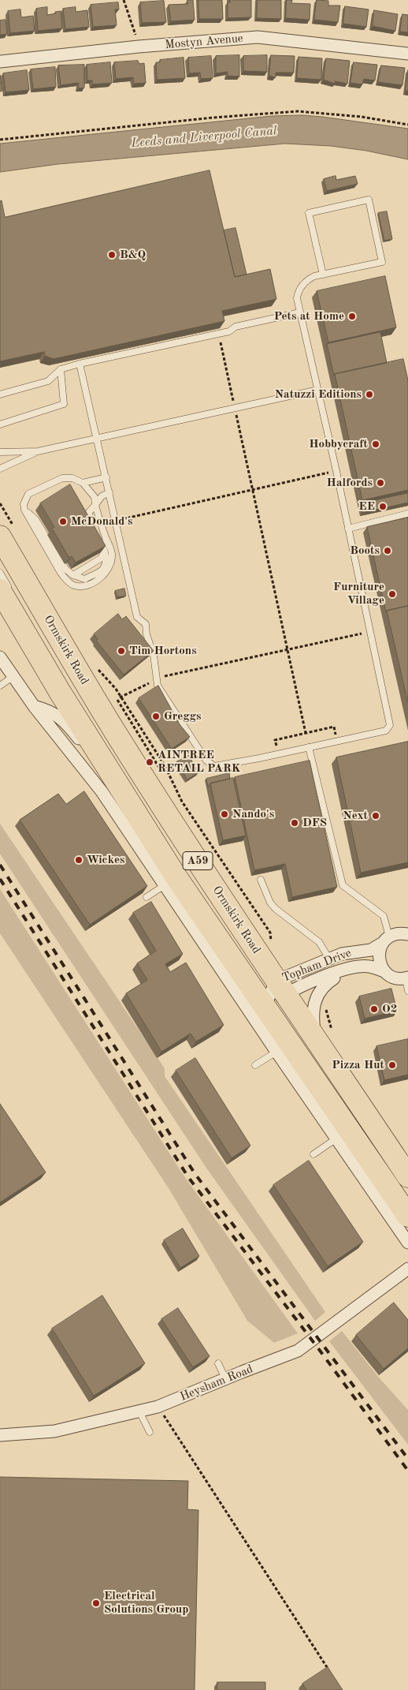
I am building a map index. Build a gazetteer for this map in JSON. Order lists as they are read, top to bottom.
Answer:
{
  "streets": {
    "highway": ["Ormskirk Road", "A59"],
    "street": ["Mostyn Avenue", "Topham Drive", "Heysham Road"]
  },
  "crossings": [
    ["Ormskirk Road", "Topham Drive"]
  ],
  "water": ["Leeds and Liverpool Canal"],
  "places": [
    "B&Q",
    "Pets at Home",
    "Natuzzi Editions",
    "Hobbycraft",
    "Halfords",
    "EE",
    "McDonald's",
    "Boots",
    "Furniture Village",
    "Tim Hortons",
    "Greggs",
    "AINTREE RETAIL PARK",
    "Nando's",
    "Next",
    "DFS",
    "Wickes",
    "O2",
    "Pizza Hut",
    "Electrical Solutions Group"
  ]
}
